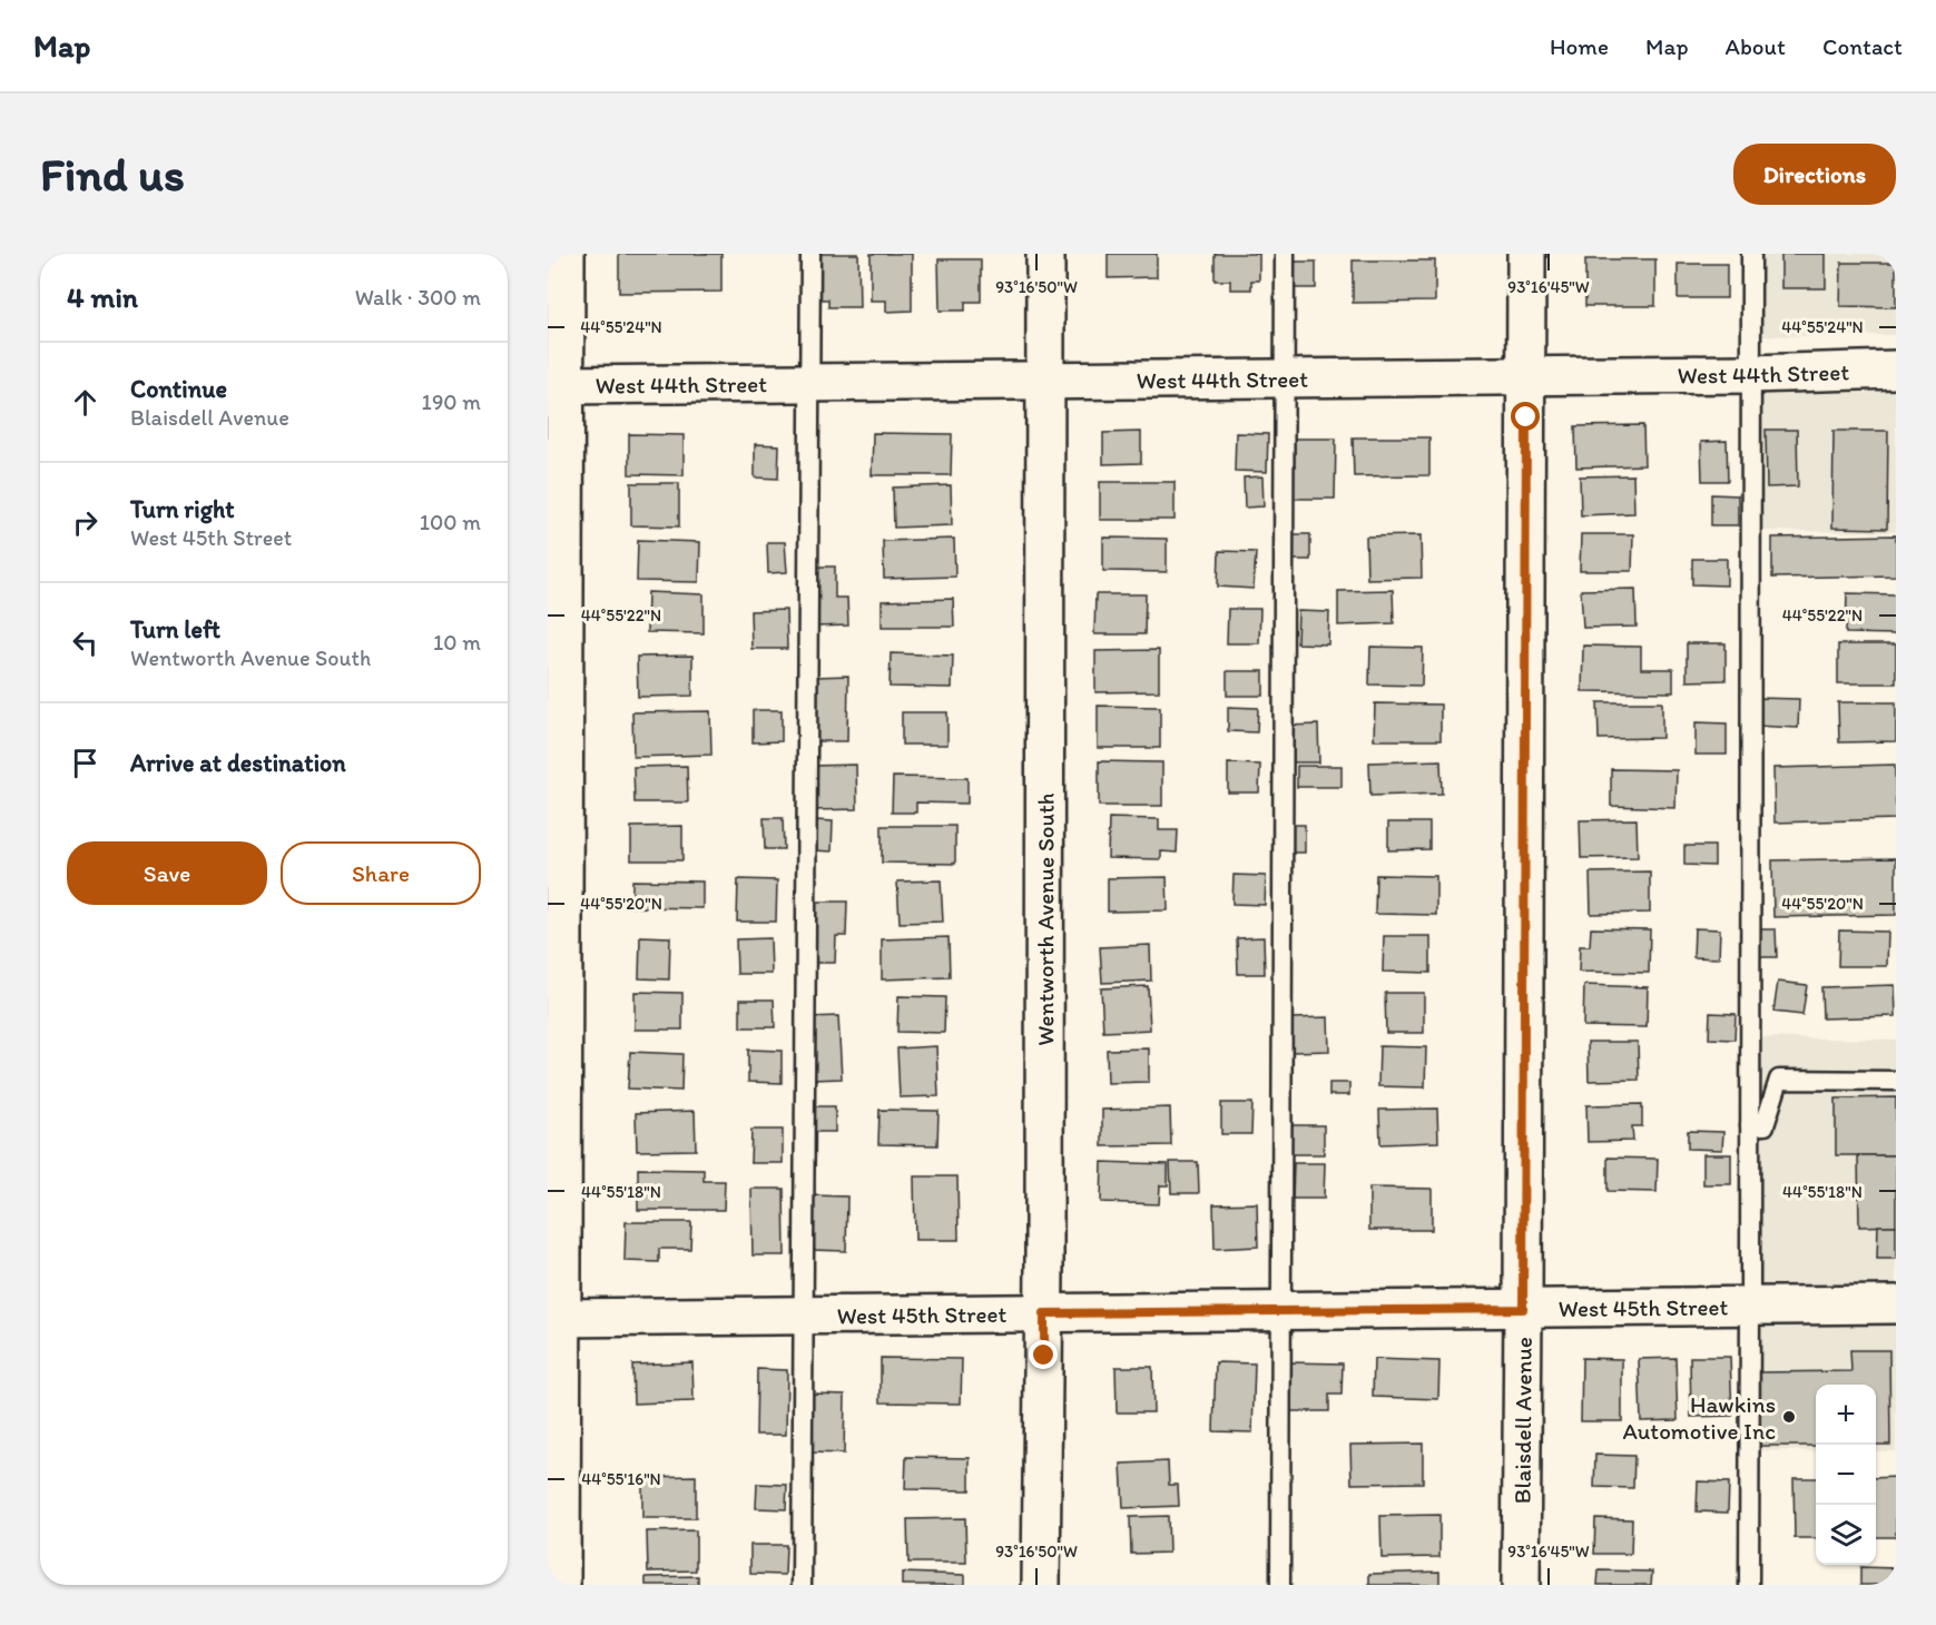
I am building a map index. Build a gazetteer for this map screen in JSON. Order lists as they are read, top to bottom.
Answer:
{
  "streets": {
    "street": [
      "West 44th Street",
      "Wentworth Avenue South",
      "West 45th Street",
      "Blaisdell Avenue"
    ]
  },
  "crossings": [
    ["West 44th Street", "Wentworth Avenue South"],
    ["West 44th Street", "Blaisdell Avenue"],
    ["Wentworth Avenue South", "West 45th Street"],
    ["West 45th Street", "Blaisdell Avenue"]
  ],
  "places": ["Hawkins Automotive Inc"],
  "page": {
    "header": "Map",
    "nav": [
      "Home",
      "Map",
      "About",
      "Contact"
    ],
    "buttons": [
      "Directions",
      ["Save", "Share"]
    ],
    "title": "Find us",
    "heading": ["4 min", "Walk · 300 m"],
    "list": [
      ["Continue", "Blaisdell Avenue", "190 m"],
      ["Turn right", "West 45th Street", "100 m"],
      ["Turn left", "Wentworth Avenue South", "10 m"],
      "Arrive at destination"
    ],
    "map_buttons": ["+", "−"]
  },
  "coordinates": [
    "93°16'50\"W",
    "93°16'45\"W",
    "44°55'24\"N",
    "44°55'22\"N",
    "44°55'20\"N",
    "44°55'18\"N",
    "44°55'16\"N"
  ]
}
